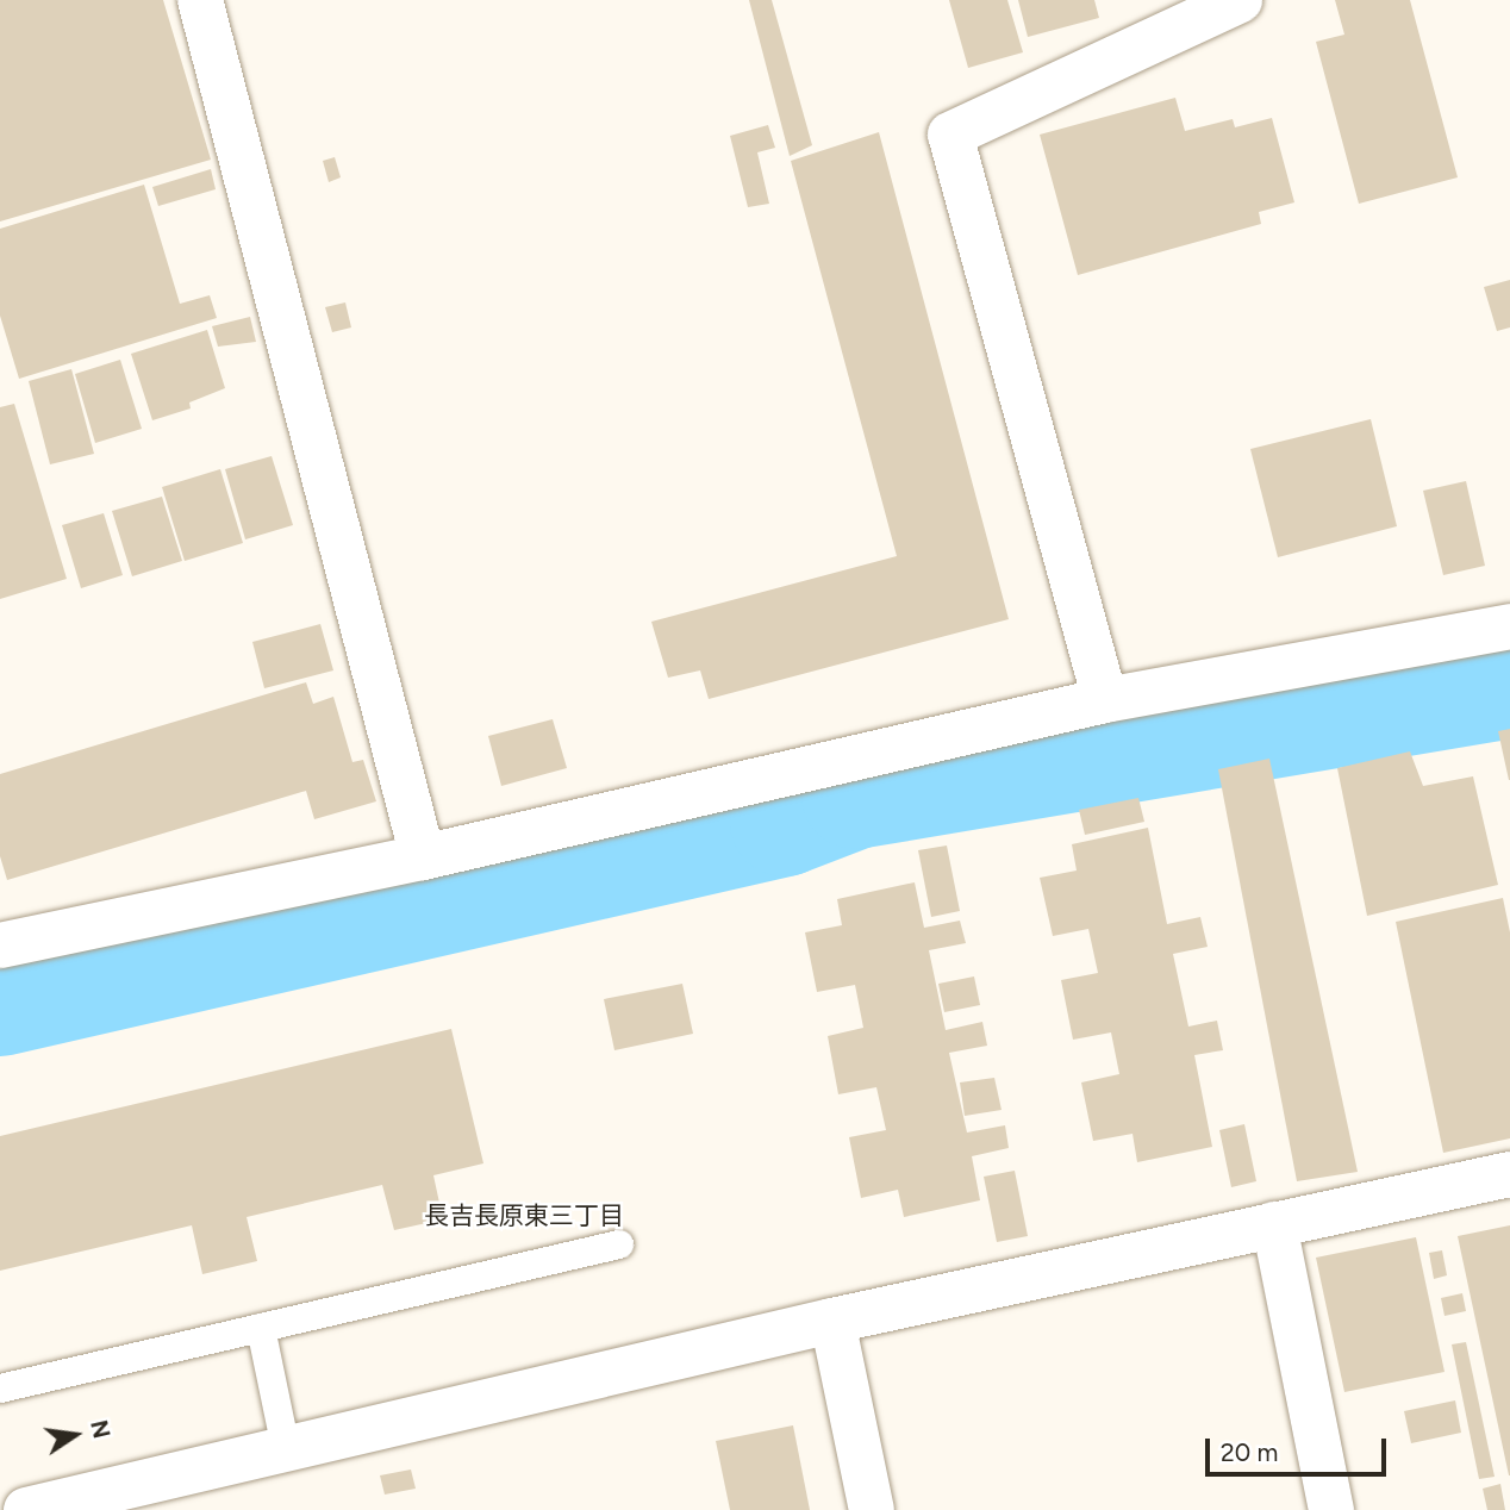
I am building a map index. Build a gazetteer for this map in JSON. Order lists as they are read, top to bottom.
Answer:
{
  "districts": ["長吉長原東三丁目"],
  "scale_bar": "20 m",
  "north": "right"
}
